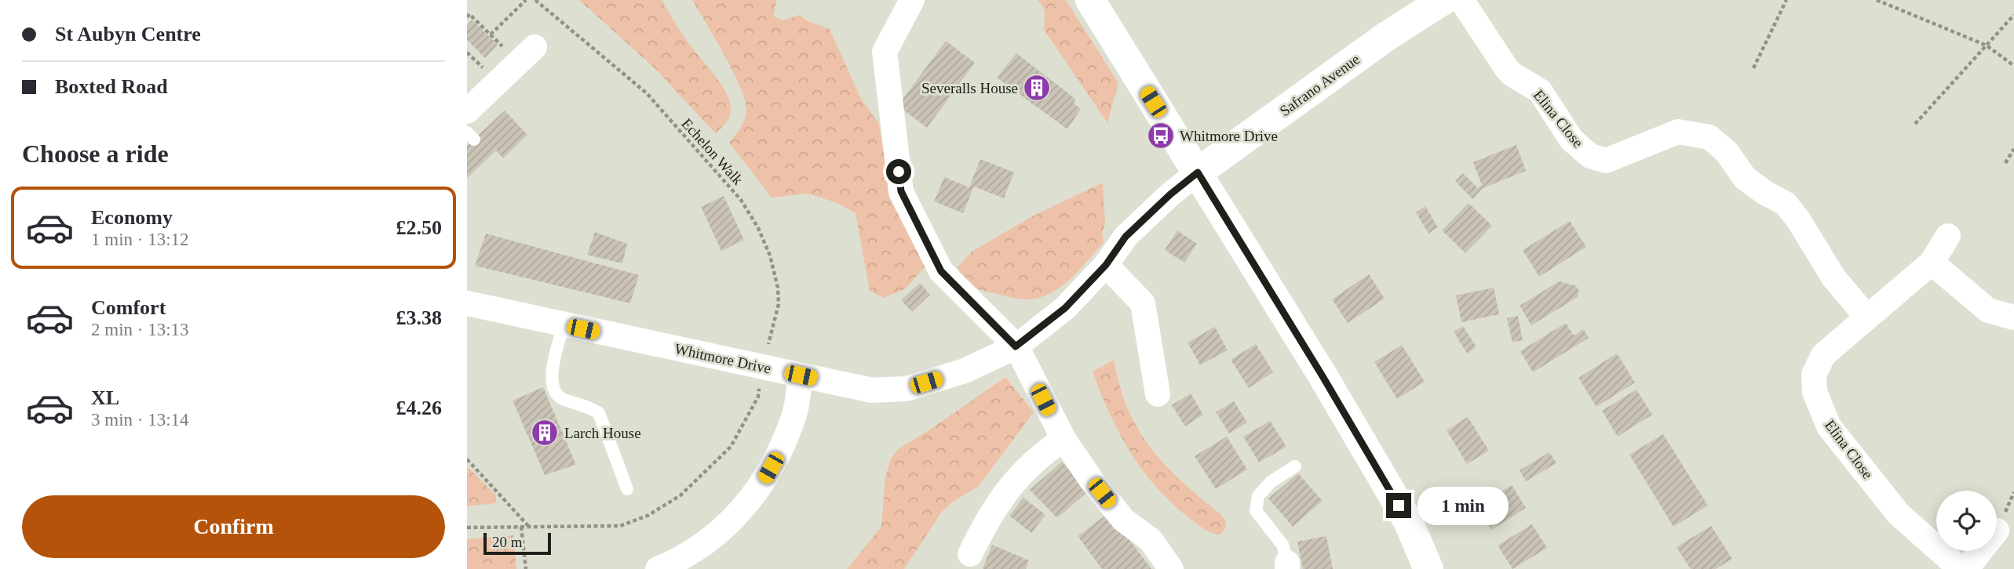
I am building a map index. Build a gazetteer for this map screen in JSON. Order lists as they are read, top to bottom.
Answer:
{
  "streets": {
    "street": ["Safrano Avenue", "Elina Close", "Whitmore Drive"],
    "path": ["Echelon Walk"]
  },
  "crossings": [
    ["Safrano Avenue", "Whitmore Drive"],
    ["Echelon Walk", "Whitmore Drive"]
  ],
  "places": {
    "building": ["Severalls House", "Larch House"],
    "bus stop": ["Whitmore Drive"]
  },
  "scale_bar": "20 m",
  "page": {
    "banner": ["St Aubyn Centre", "Boxted Road"],
    "heading": "Choose a ride",
    "list": [
      {
        "name": "Economy",
        "note": "1 min · 13:12",
        "value": "£2.50"
      },
      {
        "name": "Comfort",
        "note": "2 min · 13:13",
        "value": "£3.38"
      },
      {
        "name": "XL",
        "note": "3 min · 13:14",
        "value": "£4.26"
      }
    ],
    "buttons": "Confirm",
    "bubble": "1 min",
    "scale": "20 m"
  }
}
